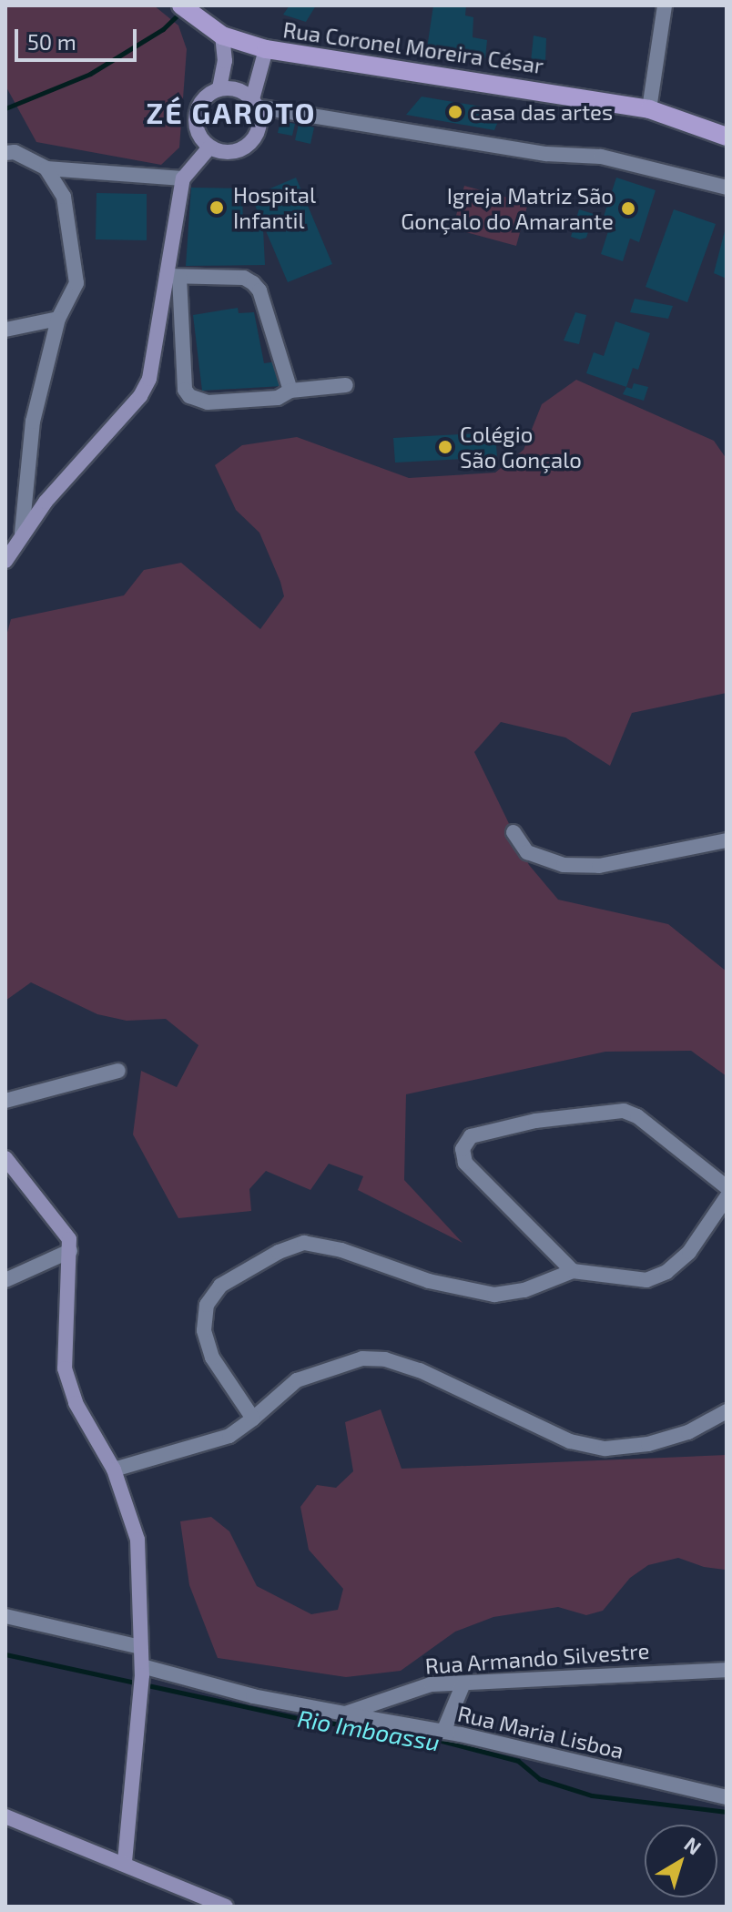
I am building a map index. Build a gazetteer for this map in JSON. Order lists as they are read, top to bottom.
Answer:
{
  "streets": {
    "main road": ["Rua Coronel Moreira César"],
    "street": ["Rua Armando Silvestre", "Rua Maria Lisboa"]
  },
  "crossings": [
    ["Rua Armando Silvestre", "Rua Maria Lisboa"]
  ],
  "districts": ["ZÉ GAROTO"],
  "water": ["Rio Imboassu"],
  "places": [
    "casa das artes",
    "Hospital Infantil",
    "Igreja Matriz São Gonçalo do Amarante",
    "Colégio São Gonçalo"
  ],
  "scale_bar": "50 m",
  "north": "top right"
}
